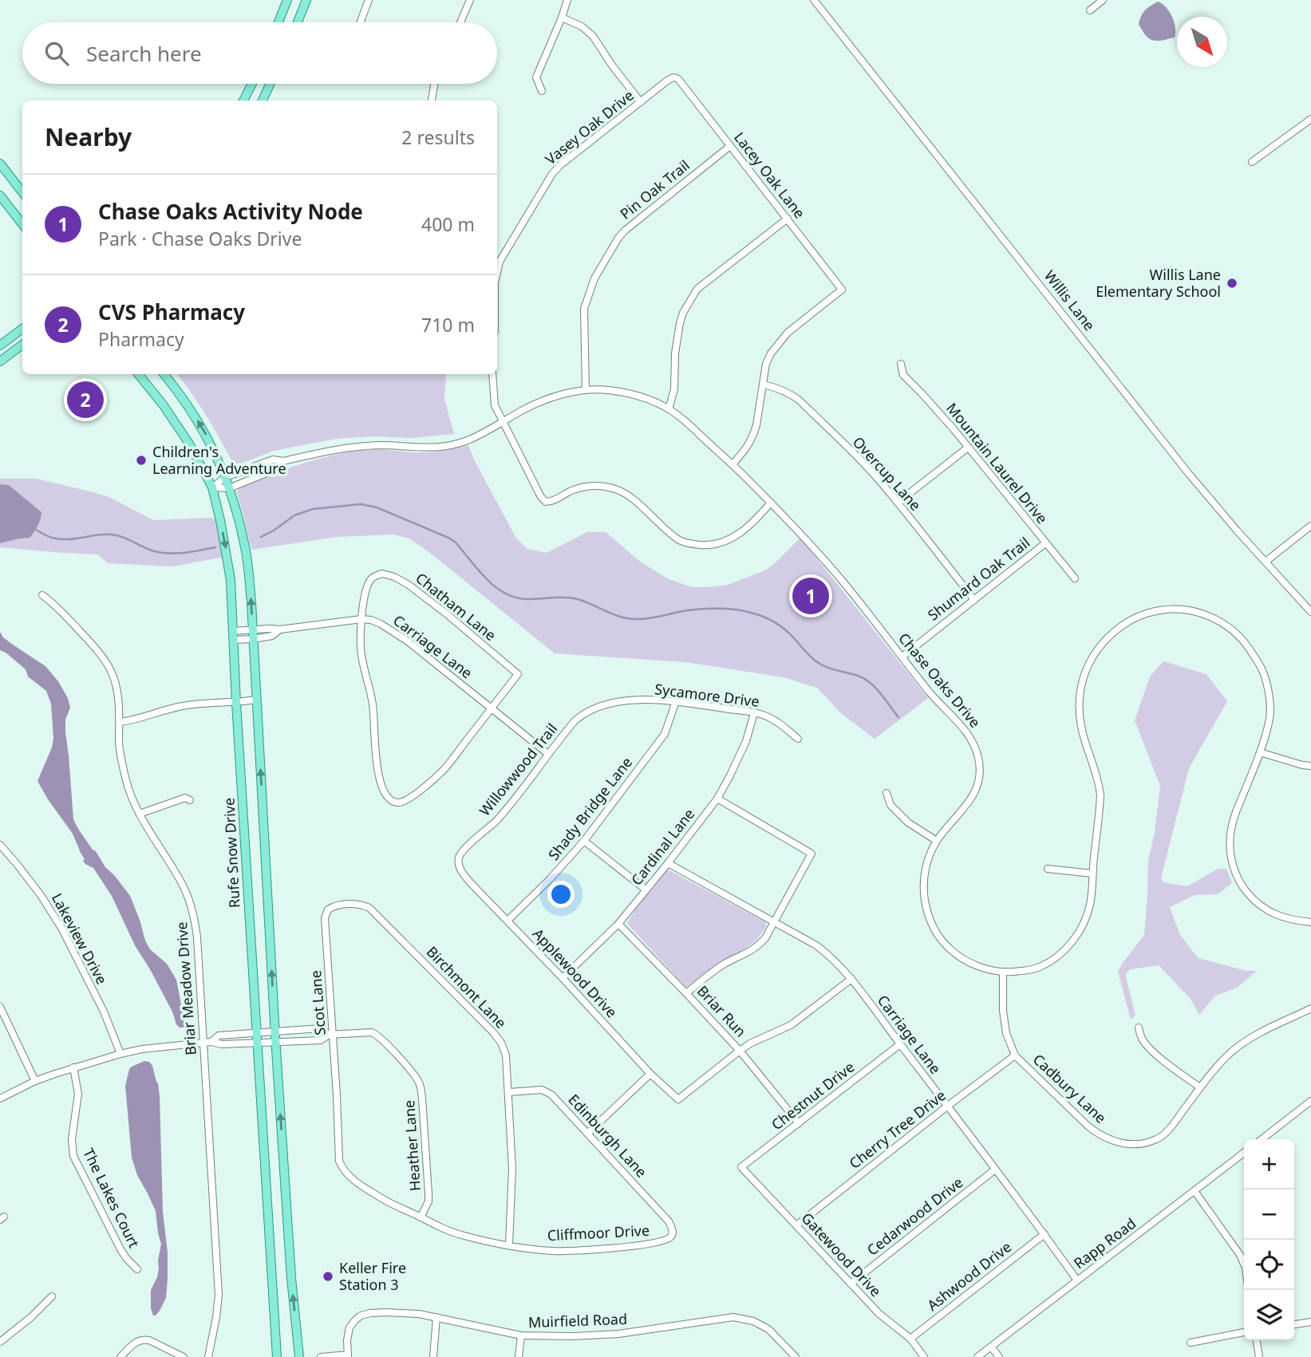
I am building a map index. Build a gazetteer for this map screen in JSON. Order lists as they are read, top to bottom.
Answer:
{
  "streets": {
    "main road": ["Rufe Snow Drive"],
    "street": [
      "Vasey Oak Drive",
      "Lacey Oak Lane",
      "Pin Oak Trail",
      "Willis Lane",
      "Mountain Laurel Drive",
      "Overcup Lane",
      "Shumard Oak Trail",
      "Chatham Lane",
      "Carriage Lane",
      "Chase Oaks Drive",
      "Sycamore Drive",
      "Willowwood Trail",
      "Shady Bridge Lane",
      "Cardinal Lane",
      "Lakeview Drive",
      "Applewood Drive",
      "Birchmont Lane",
      "Briar Meadow Drive",
      "Scot Lane",
      "Briar Run",
      "Cadbury Lane",
      "Chestnut Drive",
      "Cherry Tree Drive",
      "Edinburgh Lane",
      "Heather Lane",
      "The Lakes Court",
      "Cedarwood Drive",
      "Cliffmoor Drive",
      "Rapp Road",
      "Gatewood Drive",
      "Ashwood Drive",
      "Muirfield Road"
    ]
  },
  "crossings": [
    ["Vasey Oak Drive", "Lacey Oak Lane"],
    ["Lacey Oak Lane", "Pin Oak Trail"],
    ["Lacey Oak Lane", "Overcup Lane"],
    ["Pin Oak Trail", "Chase Oaks Drive"],
    ["Mountain Laurel Drive", "Shumard Oak Trail"],
    ["Overcup Lane", "Shumard Oak Trail"],
    ["Shumard Oak Trail", "Chase Oaks Drive"],
    ["Chatham Lane", "Carriage Lane"],
    ["Carriage Lane", "Willowwood Trail"],
    ["Carriage Lane", "Cardinal Lane"],
    ["Carriage Lane", "Rufe Snow Drive"],
    ["Carriage Lane", "Chestnut Drive"],
    ["Carriage Lane", "Cherry Tree Drive"],
    ["Carriage Lane", "Cedarwood Drive"],
    ["Carriage Lane", "Rapp Road"],
    ["Carriage Lane", "Ashwood Drive"],
    ["Chase Oaks Drive", "Rufe Snow Drive"],
    ["Chase Oaks Drive", "Cadbury Lane"],
    ["Sycamore Drive", "Willowwood Trail"],
    ["Sycamore Drive", "Shady Bridge Lane"],
    ["Sycamore Drive", "Cardinal Lane"],
    ["Willowwood Trail", "Applewood Drive"],
    ["Shady Bridge Lane", "Applewood Drive"],
    ["Cardinal Lane", "Applewood Drive"],
    ["Cardinal Lane", "Briar Run"],
    ["Rufe Snow Drive", "Heather Lane"],
    ["Lakeview Drive", "Heather Lane"],
    ["Applewood Drive", "Briar Run"],
    ["Birchmont Lane", "Scot Lane"],
    ["Birchmont Lane", "Edinburgh Lane"],
    ["Birchmont Lane", "Cliffmoor Drive"],
    ["Briar Meadow Drive", "Heather Lane"],
    ["Scot Lane", "Heather Lane"],
    ["Scot Lane", "Cliffmoor Drive"],
    ["Briar Run", "Chestnut Drive"],
    ["Cadbury Lane", "Cherry Tree Drive"],
    ["Chestnut Drive", "Gatewood Drive"],
    ["Cherry Tree Drive", "Gatewood Drive"],
    ["Edinburgh Lane", "Cliffmoor Drive"],
    ["Heather Lane", "The Lakes Court"],
    ["Heather Lane", "Cliffmoor Drive"],
    ["Cedarwood Drive", "Gatewood Drive"],
    ["Gatewood Drive", "Ashwood Drive"]
  ],
  "places": ["Willis Lane Elementary School", "Children's Learning Adventure", "Keller Fire Station 3"],
  "north": "bottom right",
  "page": {
    "search": "Search here",
    "heading": ["Nearby", "2 results"],
    "list": [
      {
        "mark": "1",
        "name": "Chase Oaks Activity Node",
        "note": "Park · Chase Oaks Drive",
        "value": "400 m"
      },
      {
        "mark": "2",
        "name": "CVS Pharmacy",
        "note": "Pharmacy",
        "value": "710 m"
      }
    ],
    "pins": ["2", "1"],
    "map_buttons": ["+", "−"]
  }
}
